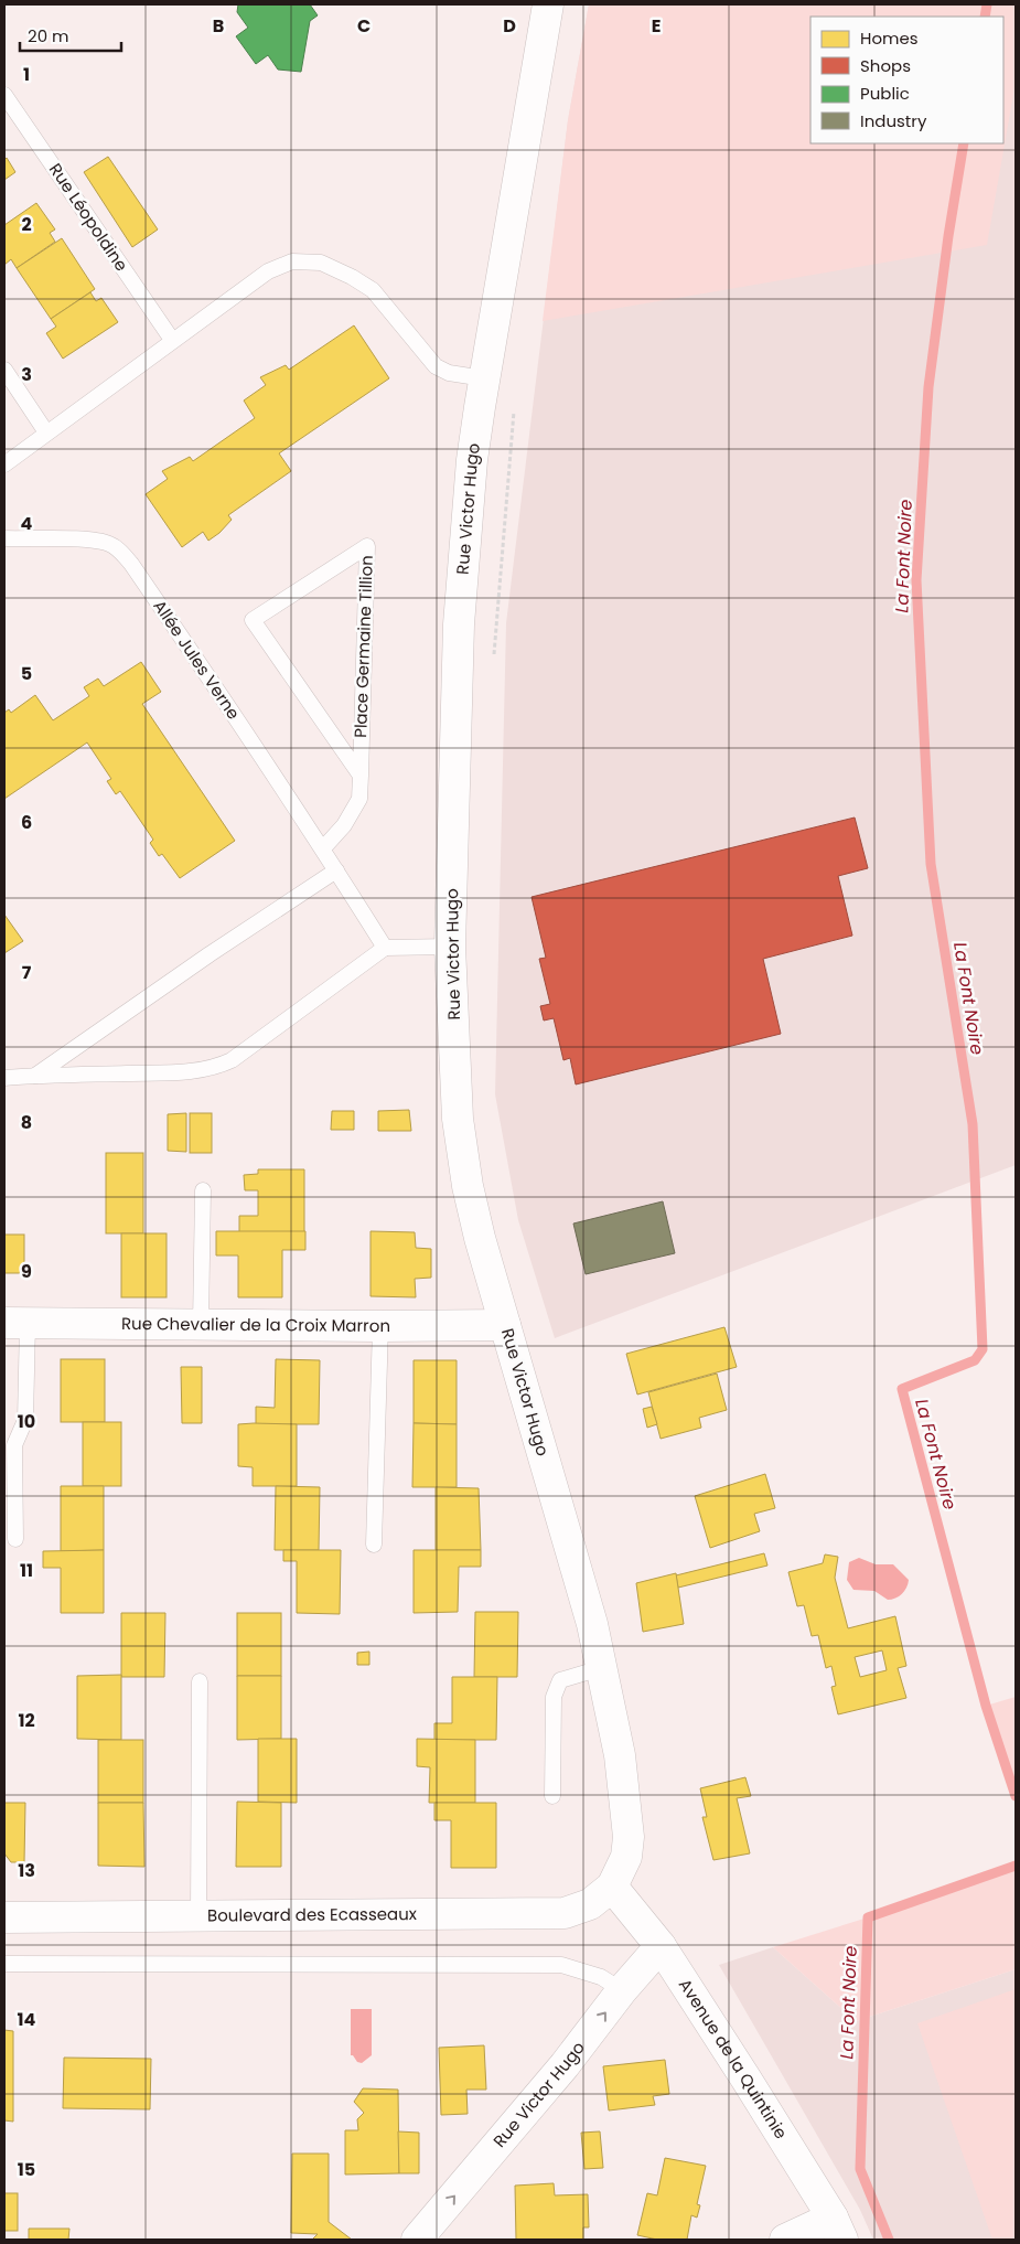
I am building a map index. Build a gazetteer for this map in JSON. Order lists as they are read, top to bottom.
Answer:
{
  "streets": {
    "street": [
      "Rue Victor Hugo",
      "Rue Chevalier de la Croix Marron",
      "Boulevard des Ecasseaux",
      "Avenue de la Quintinie"
    ],
    "lane": ["Rue Léopoldine", "Place Germaine Tillion", "Allée Jules Verne"]
  },
  "crossings": [
    ["Rue Victor Hugo", "Rue Chevalier de la Croix Marron"],
    ["Rue Victor Hugo", "Boulevard des Ecasseaux"],
    ["Rue Victor Hugo", "Avenue de la Quintinie"],
    ["Place Germaine Tillion", "Allée Jules Verne"],
    ["Boulevard des Ecasseaux", "Avenue de la Quintinie"]
  ],
  "water": ["La Font Noire"],
  "legend": [
    "Homes",
    "Shops",
    "Public",
    "Industry"
  ],
  "scale_bar": "20 m",
  "grid": {
    "columns": [
      "B",
      "C",
      "D",
      "E"
    ],
    "rows": [
      "1",
      "2",
      "3",
      "4",
      "5",
      "6",
      "7",
      "8",
      "9",
      "10",
      "11",
      "12",
      "13",
      "14",
      "15"
    ]
  }
}
